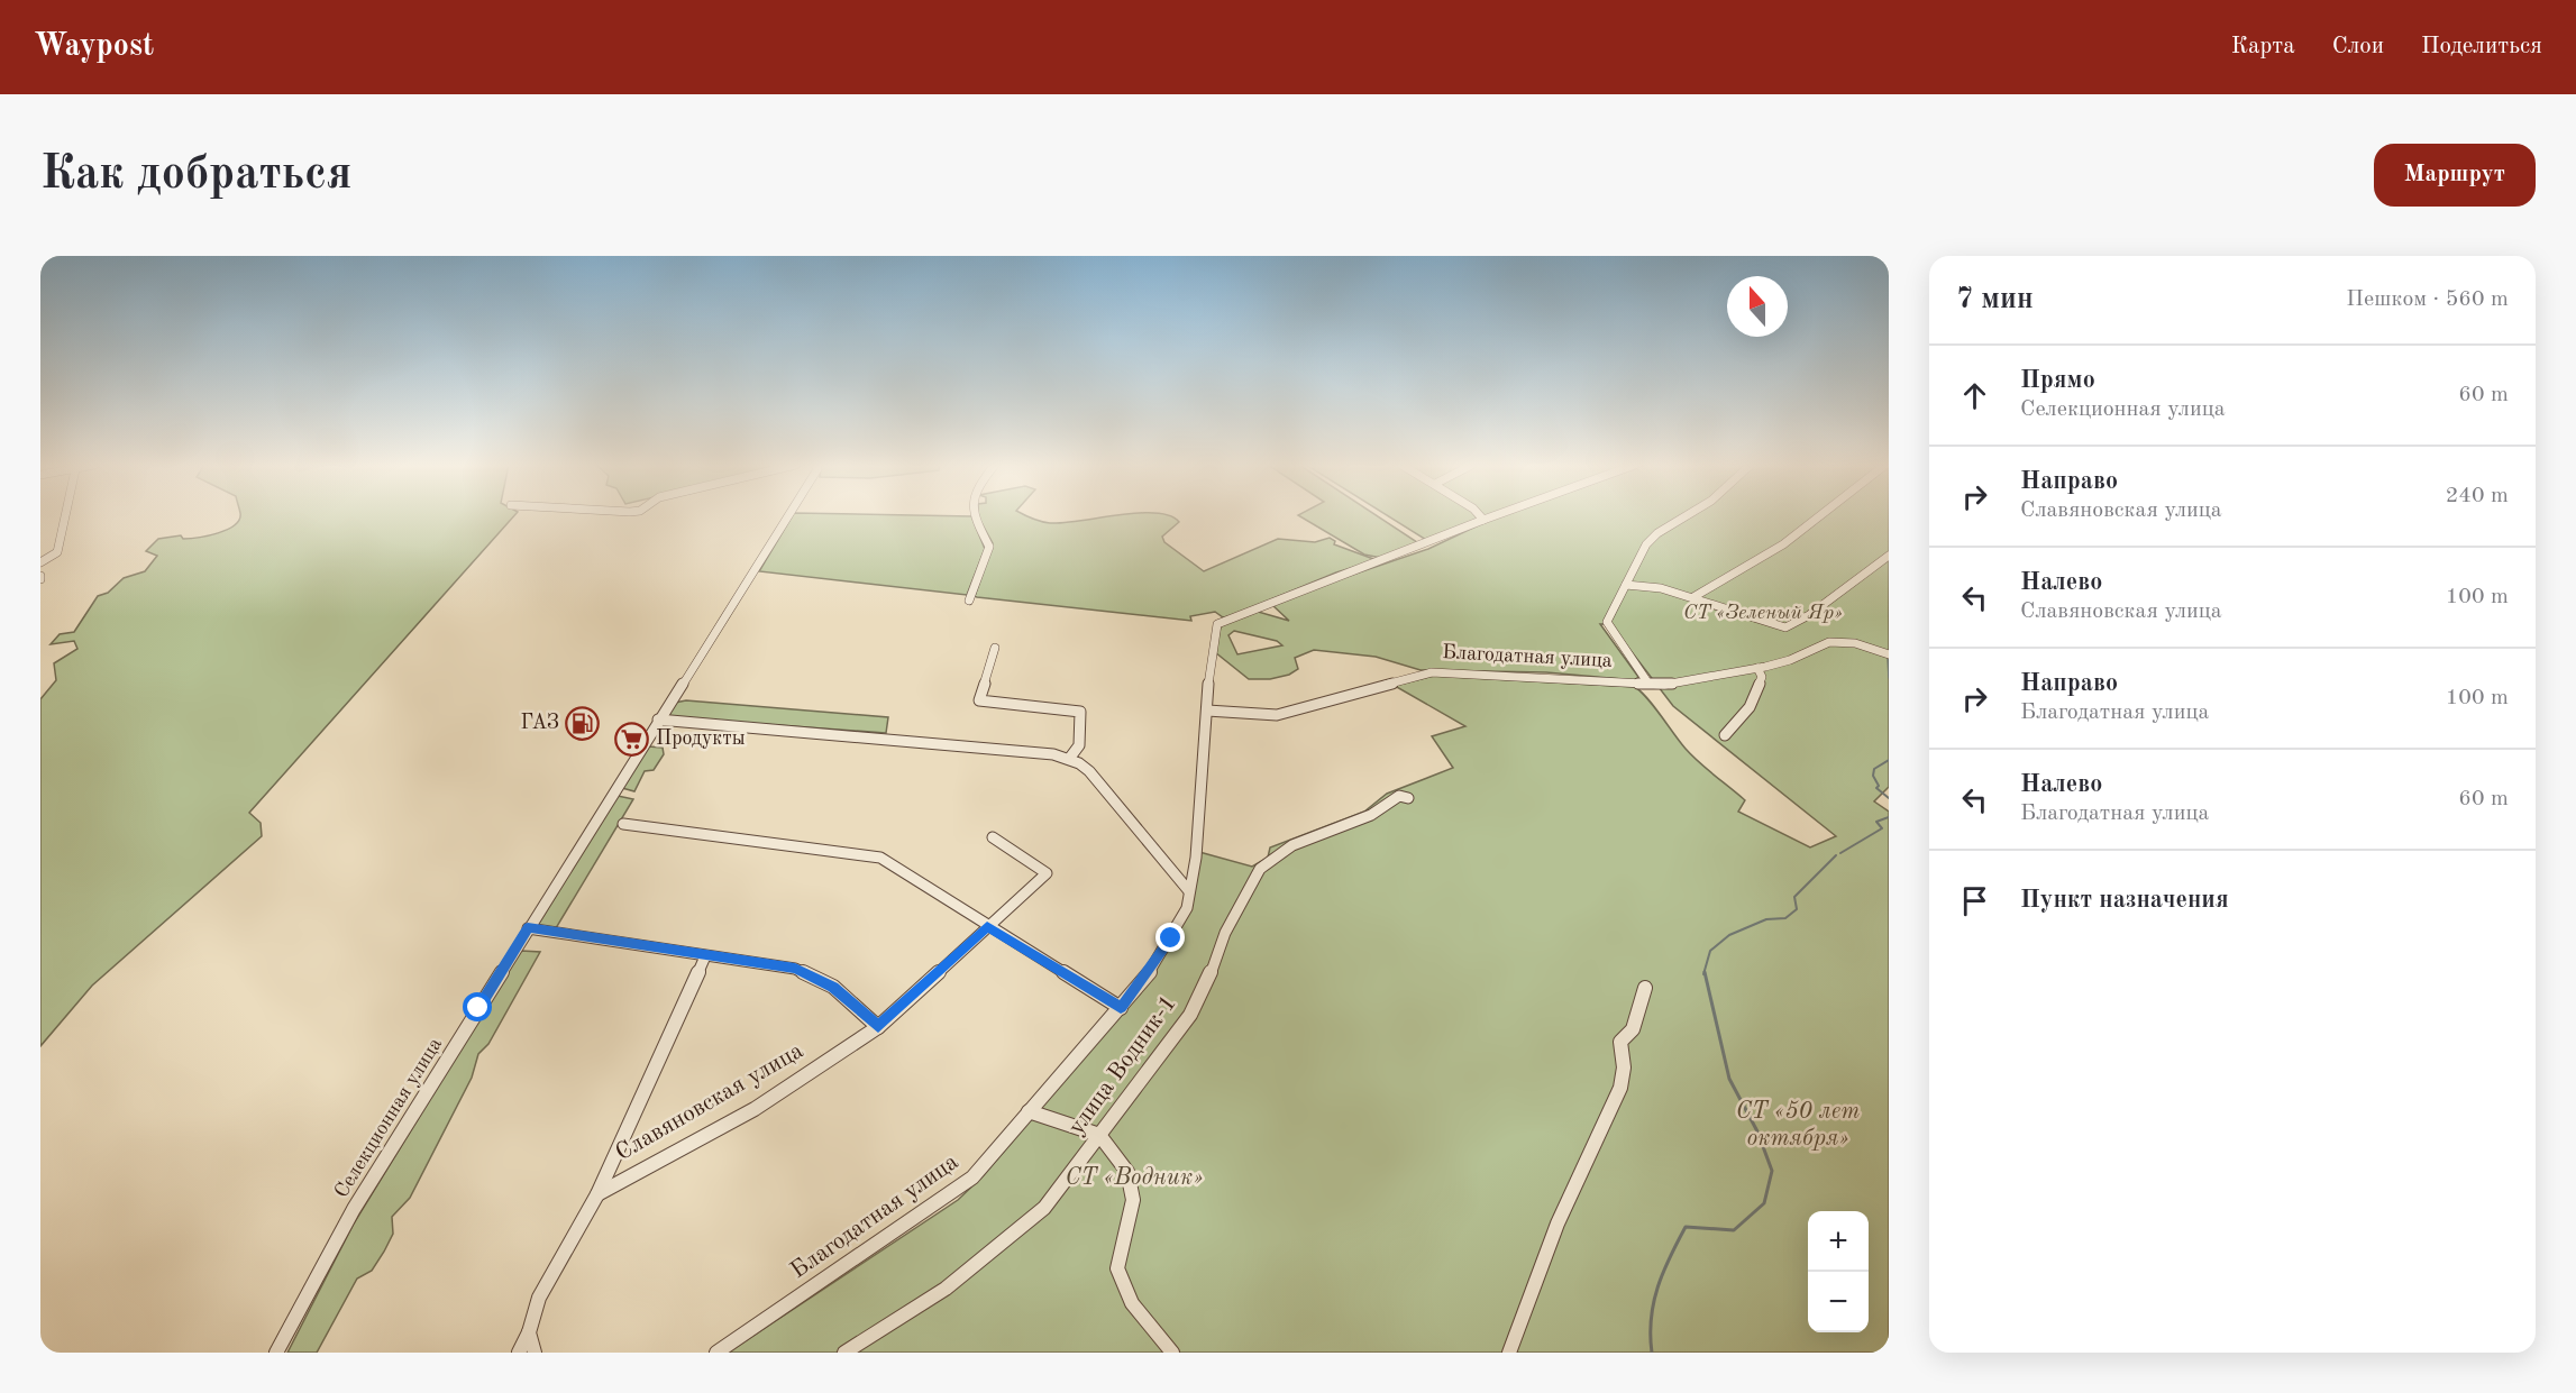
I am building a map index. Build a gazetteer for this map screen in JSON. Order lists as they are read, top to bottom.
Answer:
{
  "streets": {
    "street": [
      "Благодатная улица",
      "улица Водник-1",
      "Славяновская улица",
      "Селекционная улица"
    ]
  },
  "parks": ["СТ «Зеленый Яр»", "СТ «50 лет октября»", "СТ «Водник»"],
  "places": {
    "fuel station": ["ГАЗ"],
    "supermarket": ["Продукты"]
  },
  "north": "top",
  "page": {
    "header": "Waypost",
    "nav": ["Карта", "Слои", "Поделиться"],
    "buttons": "Маршрут",
    "title": "Как добраться",
    "heading": ["7 мин", "Пешком · 560 m"],
    "list": [
      ["Прямо", "Селекционная улица", "60 m"],
      ["Направо", "Славяновская улица", "240 m"],
      ["Налево", "Славяновская улица", "100 m"],
      ["Направо", "Благодатная улица", "100 m"],
      ["Налево", "Благодатная улица", "60 m"],
      "Пункт назначения"
    ],
    "map_buttons": ["+", "−"]
  }
}
